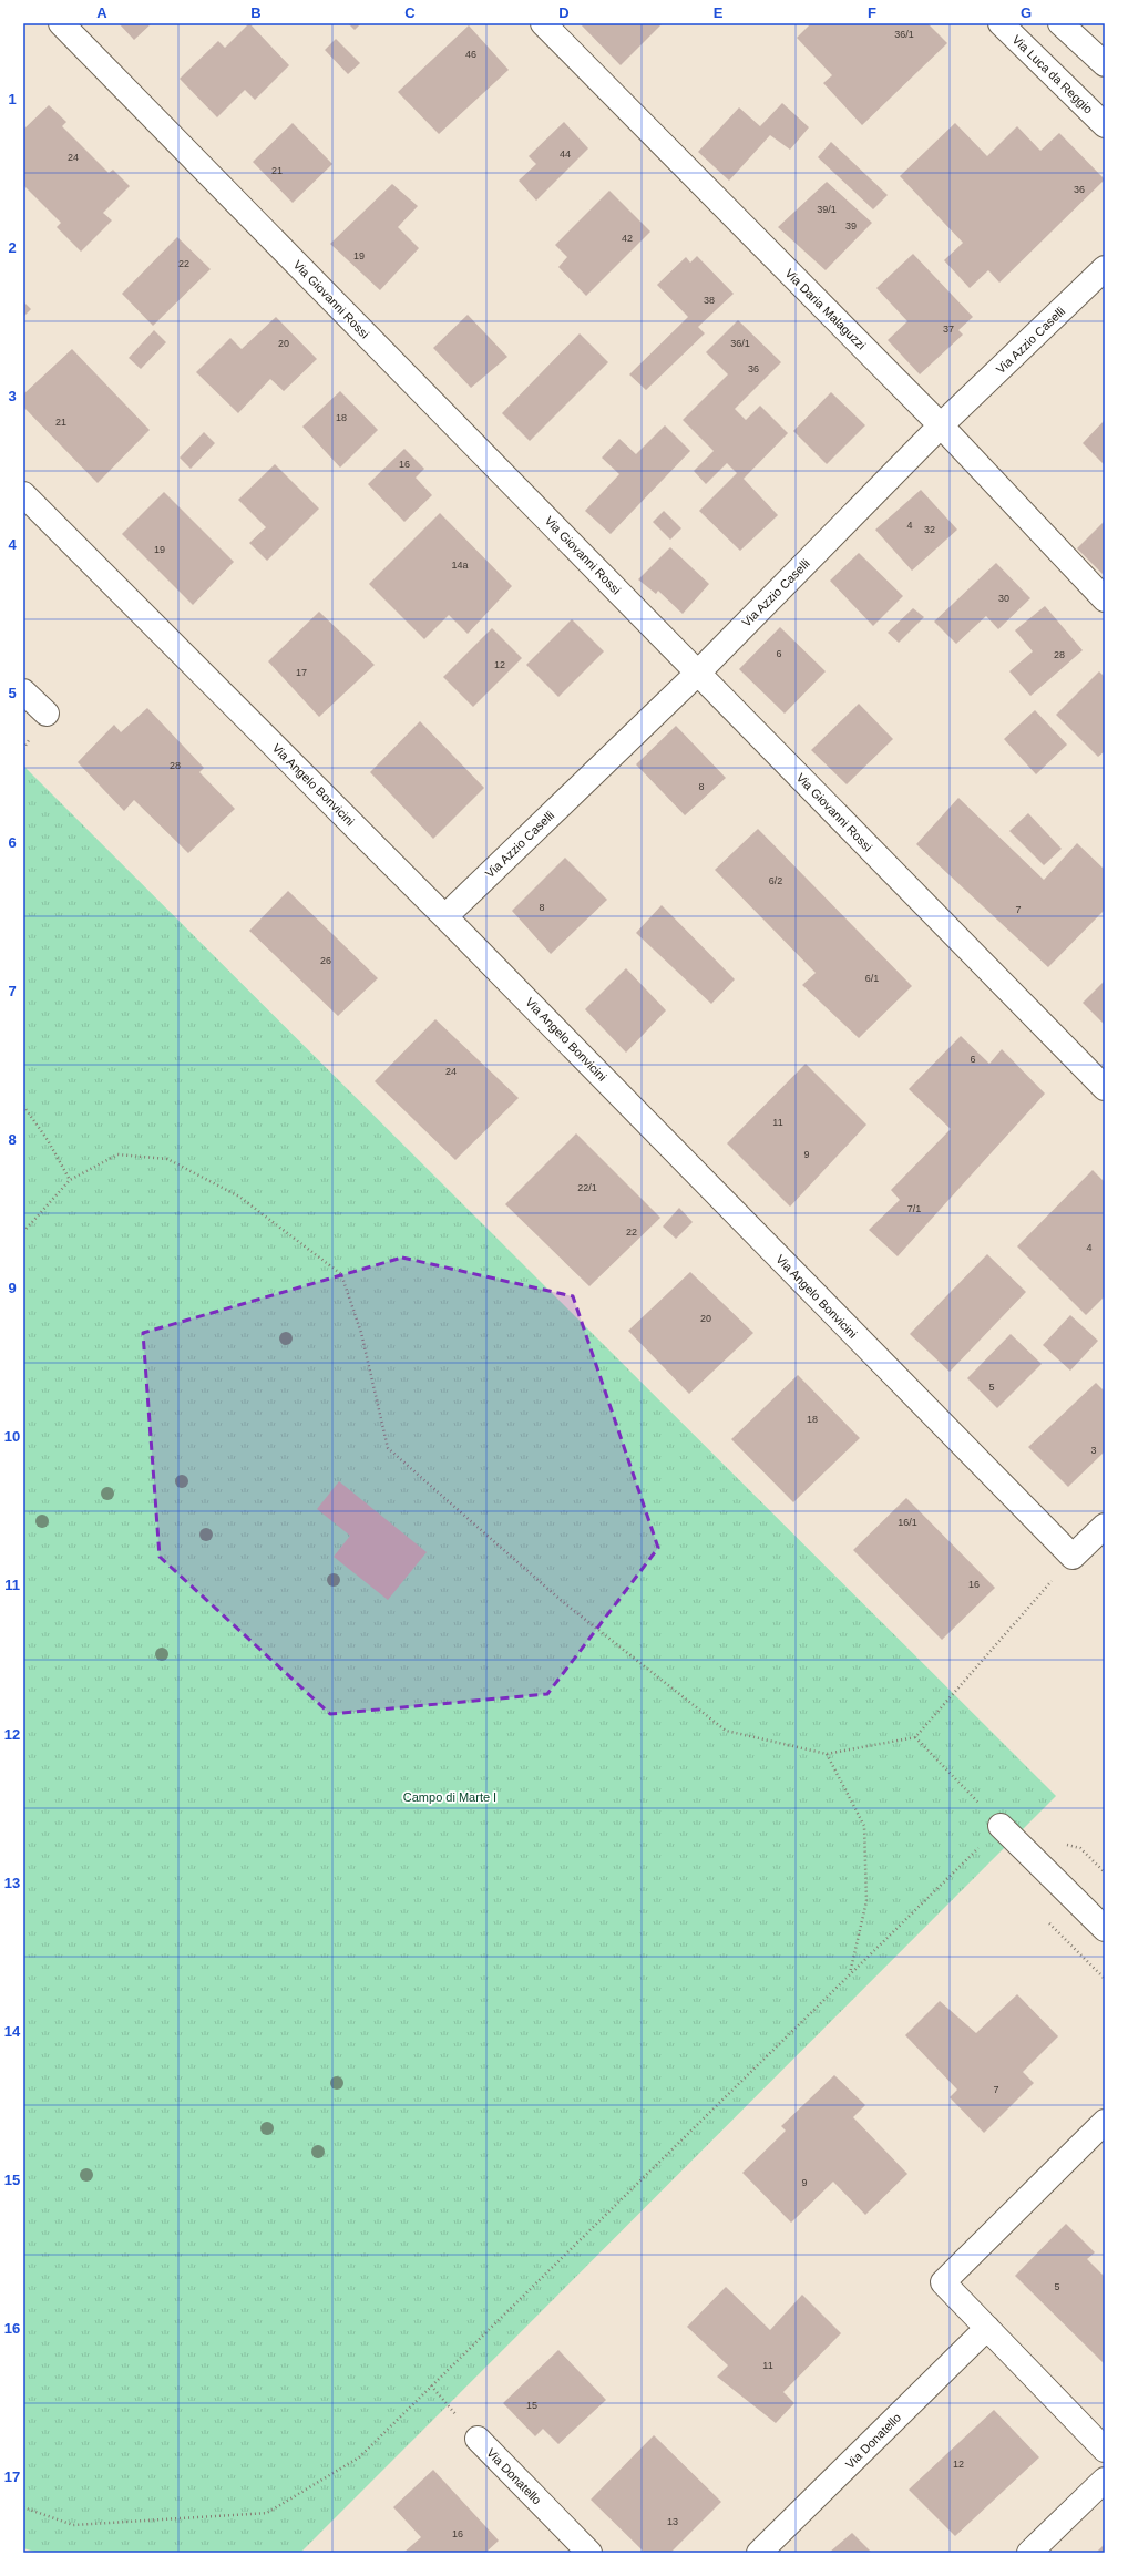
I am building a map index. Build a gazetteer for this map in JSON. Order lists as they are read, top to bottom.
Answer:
{
  "streets": {
    "street": [
      "Via Luca da Reggio",
      "Via Giovanni Rossi",
      "Via Daria Malaguzzi",
      "Via Azzio Caselli",
      "Via Angelo Bonvicini",
      "Via Donatello"
    ]
  },
  "crossings": [
    ["Via Giovanni Rossi", "Via Azzio Caselli"],
    ["Via Daria Malaguzzi", "Via Azzio Caselli"],
    ["Via Azzio Caselli", "Via Angelo Bonvicini"]
  ],
  "parks": ["Campo di Marte I"],
  "house_numbers": [
    "36/1",
    "46",
    "44",
    "24",
    "21",
    "36",
    "39/1",
    "39",
    "42",
    "19",
    "22",
    "38",
    "37",
    "20",
    "36/1",
    "36",
    "18",
    "21",
    "16",
    "4",
    "32",
    "19",
    "14a",
    "30",
    "6",
    "28",
    "12",
    "17",
    "28",
    "8",
    "6/2",
    "8",
    "7",
    "26",
    "6/1",
    "6",
    "24",
    "11",
    "9",
    "22/1",
    "7/1",
    "22",
    "4",
    "20",
    "5",
    "18",
    "3",
    "16/1",
    "16",
    "7",
    "9",
    "5",
    "11",
    "15",
    "12",
    "13",
    "16"
  ],
  "grid": {
    "columns": [
      "A",
      "B",
      "C",
      "D",
      "E",
      "F",
      "G"
    ],
    "rows": [
      "1",
      "2",
      "3",
      "4",
      "5",
      "6",
      "7",
      "8",
      "9",
      "10",
      "11",
      "12",
      "13",
      "14",
      "15",
      "16",
      "17"
    ]
  }
}
